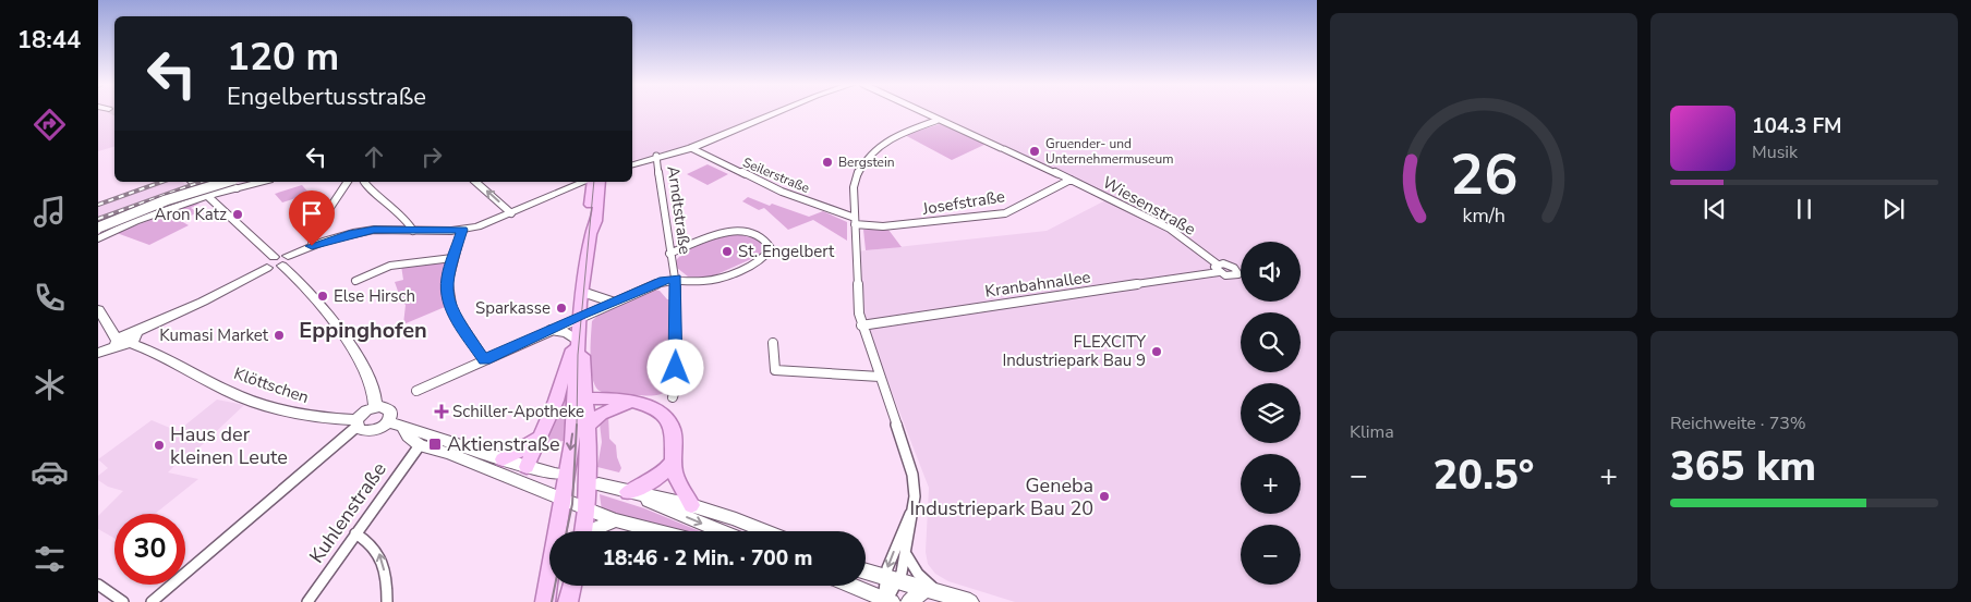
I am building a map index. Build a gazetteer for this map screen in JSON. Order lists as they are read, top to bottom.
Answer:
{
  "streets": {
    "main road": ["Klöttschen"],
    "street": [
      "Seilerstraße",
      "Josefstraße",
      "Wiesenstraße",
      "Arndtstraße",
      "Kranbahnallee",
      "Kuhlenstraße"
    ]
  },
  "crossings": [
    ["Seilerstraße", "Josefstraße"],
    ["Josefstraße", "Wiesenstraße"],
    ["Wiesenstraße", "Kranbahnallee"]
  ],
  "districts": ["Eppinghofen"],
  "places": {
    "other": [
      "Gruender- und Unternehmermuseum",
      "Bergstein",
      "Aron Katz",
      "St. Engelbert",
      "Else Hirsch",
      "Sparkasse",
      "Kumasi Market",
      "FLEXCITY Industriepark Bau 9",
      "Haus der kleinen Leute",
      "Geneba Industriepark Bau 20"
    ],
    "health": ["Schiller-Apotheke"],
    "transit": ["Aktienstraße"]
  },
  "page": {
    "tabs": "18:44",
    "turn": ["120 m", "Engelbertusstraße"],
    "song": ["104.3 FM", "Musik"],
    "map_buttons": ["+", "−"],
    "tile": [
      "Klima",
      ["Reichweite · 73%", "365 km"]
    ],
    "heat": ["−", "20.5°", "+"],
    "limit": "30",
    "trip": "18:46 · 2 Min. · 700 m",
    "gauge": ["26", "km/h"]
  }
}
